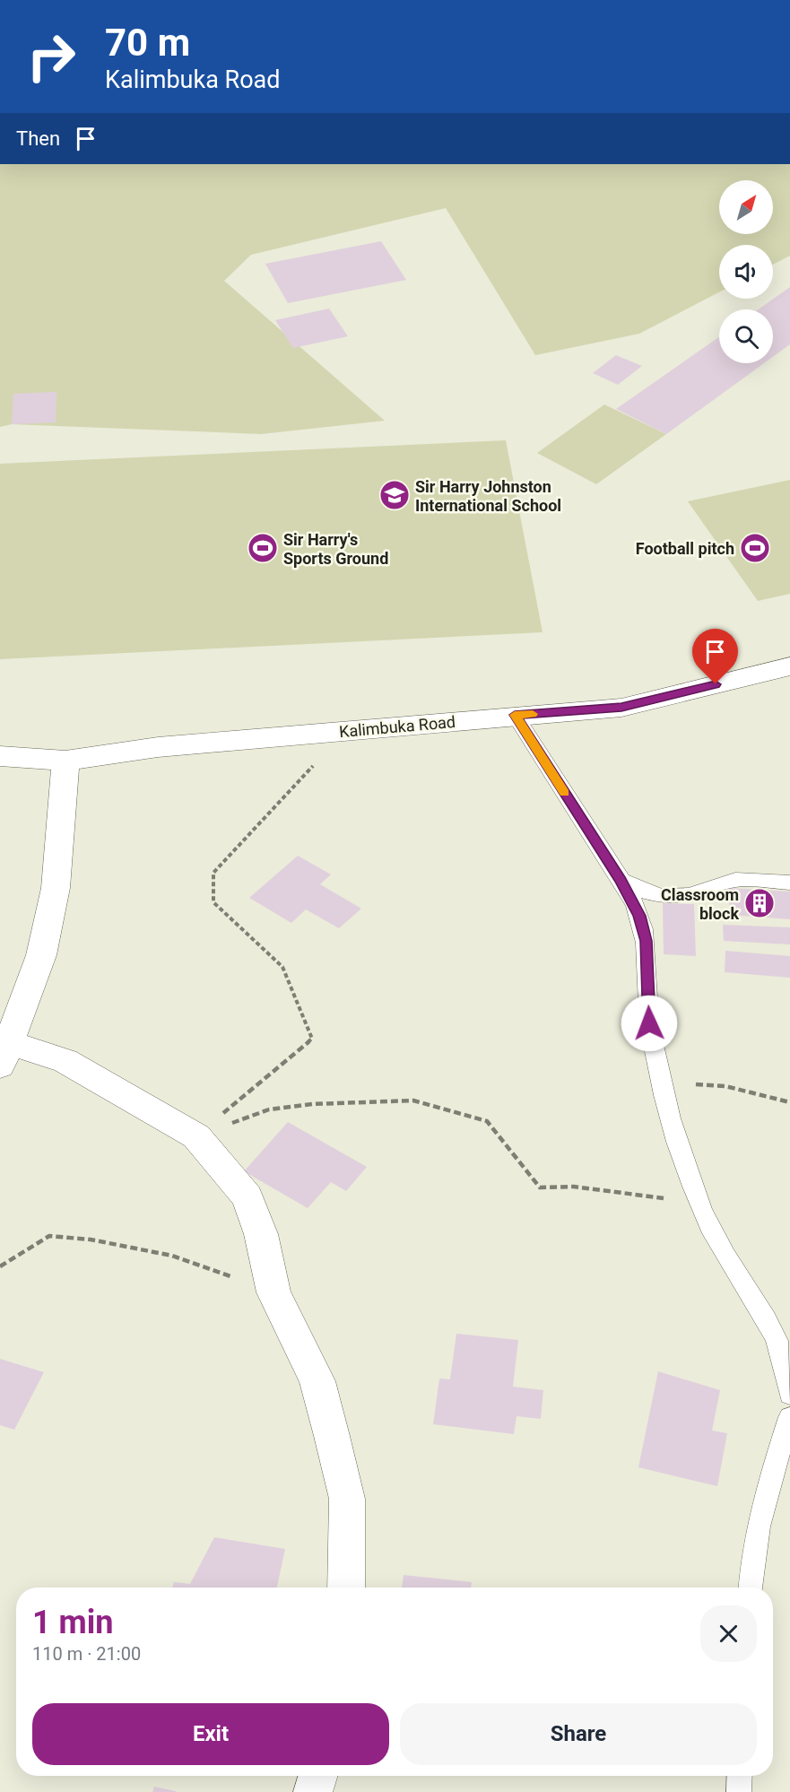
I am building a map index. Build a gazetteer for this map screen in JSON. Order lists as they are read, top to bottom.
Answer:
{
  "streets": {
    "street": ["Kalimbuka Road"]
  },
  "places": {
    "school or university": ["Sir Harry Johnston International School"],
    "sports": ["Sir Harry's Sports Ground", "Football pitch"],
    "building": ["Classroom block"]
  },
  "north": "top right",
  "page": {
    "turn": ["70 m", "Kalimbuka Road"],
    "then": "Then",
    "heading": ["1 min", "110 m · 21:00"],
    "buttons": ["Exit", "Share"]
  }
}
